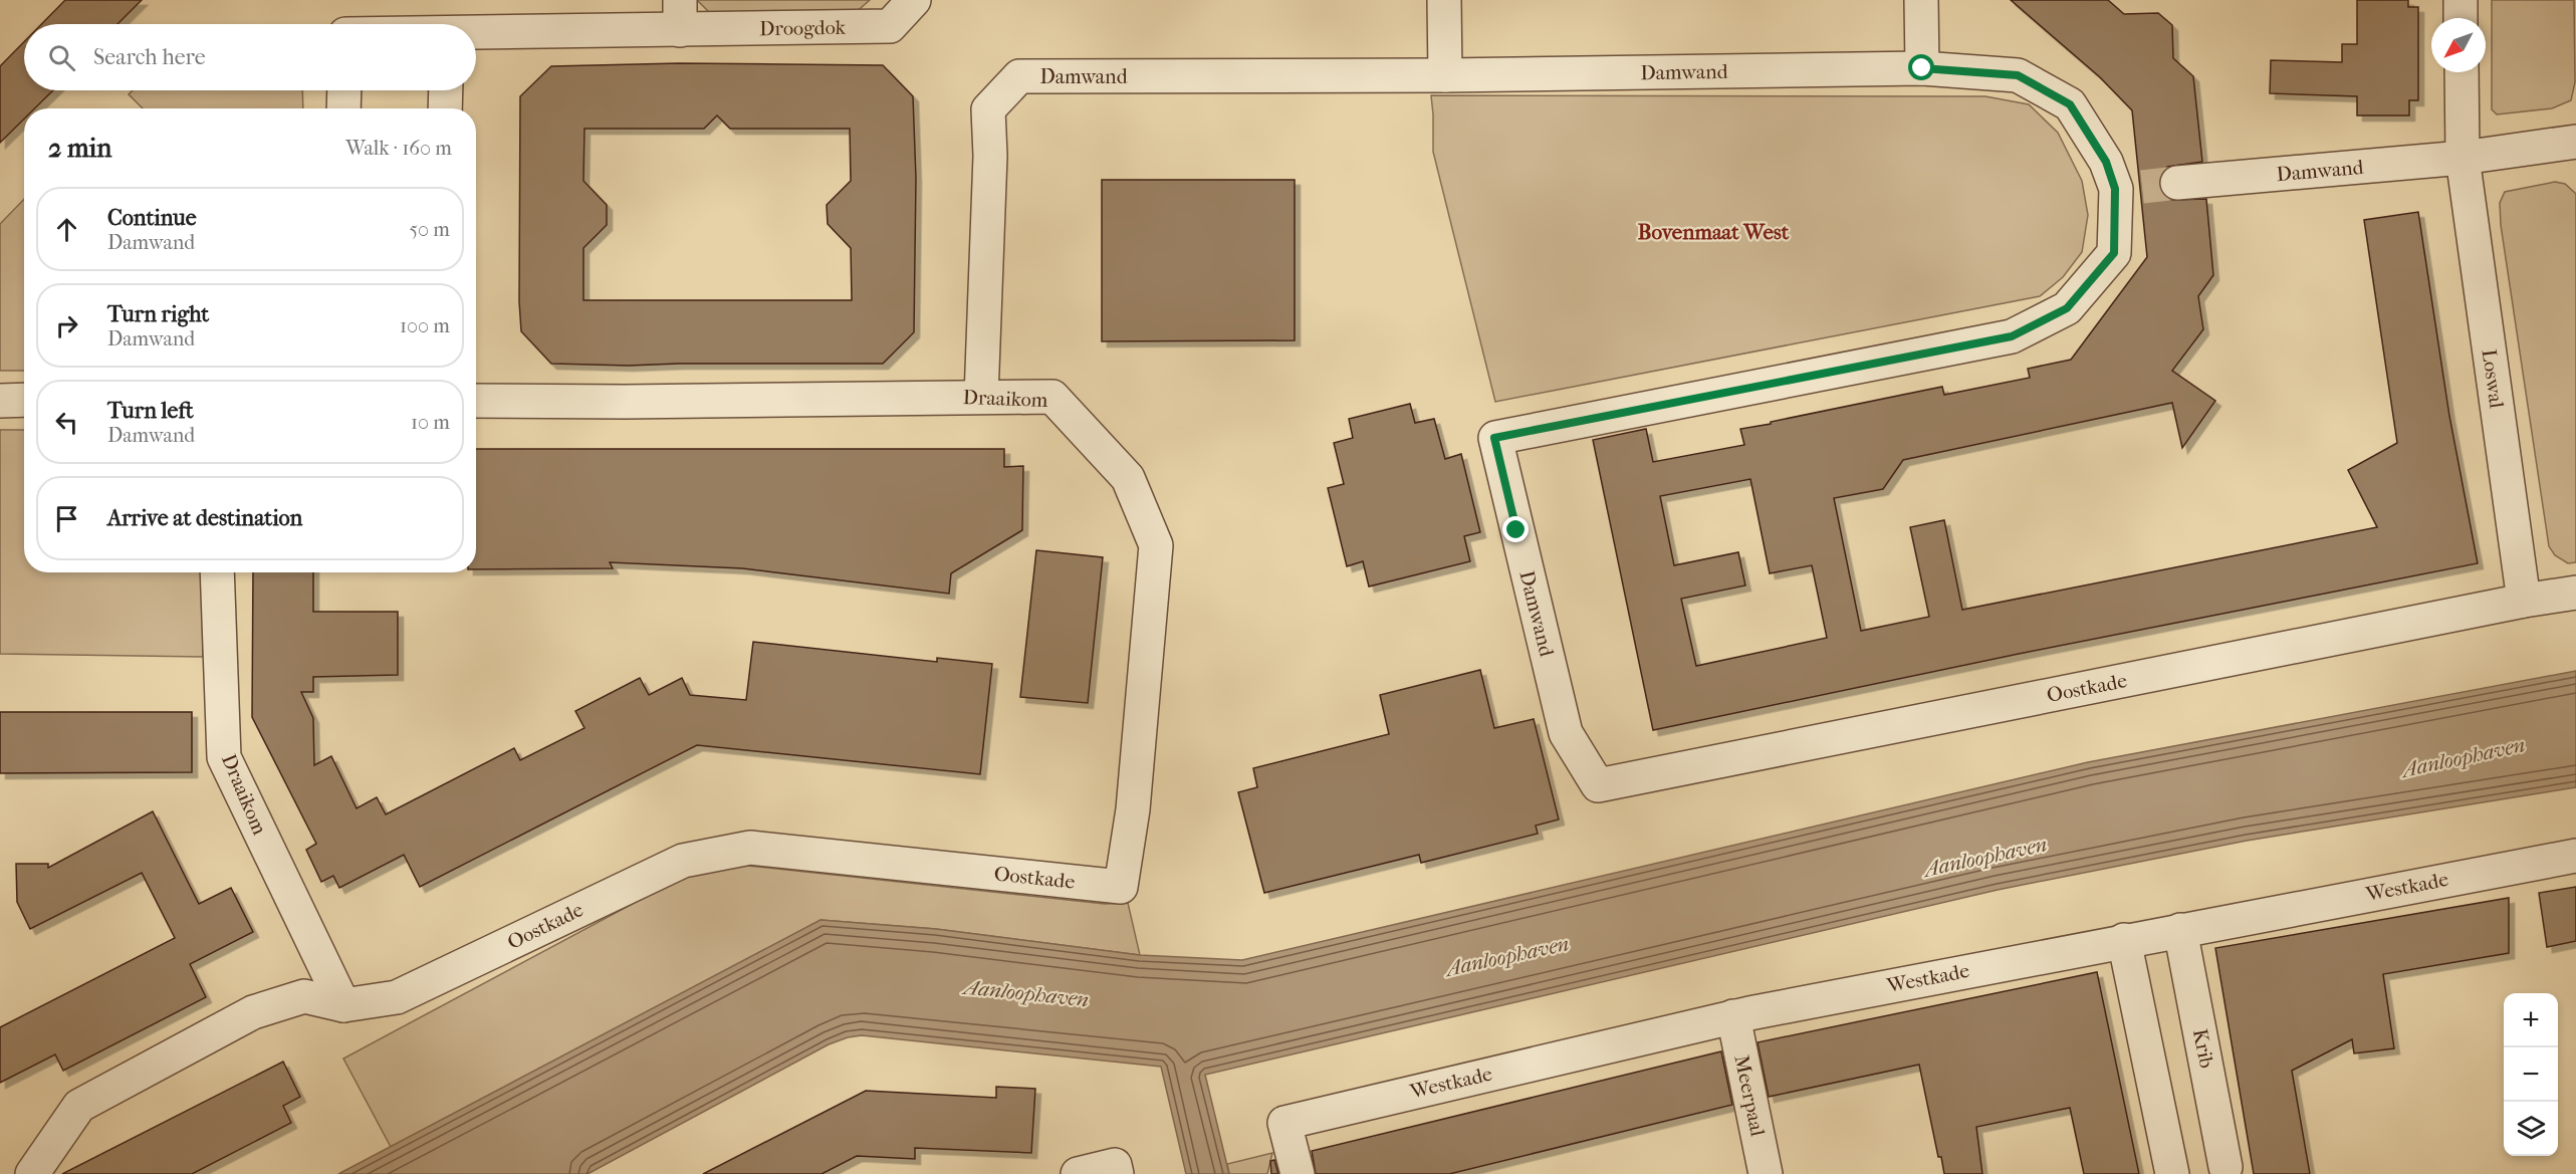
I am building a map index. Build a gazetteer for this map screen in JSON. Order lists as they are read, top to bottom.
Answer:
{
  "streets": {
    "street": [
      "Droogdok",
      "Damwand",
      "Loswal",
      "Draaikom",
      "Oostkade",
      "Westkade",
      "Krib",
      "Meerpaal"
    ]
  },
  "crossings": [
    ["Damwand", "Loswal"],
    ["Damwand", "Draaikom"],
    ["Damwand", "Oostkade"],
    ["Loswal", "Oostkade"],
    ["Draaikom", "Oostkade"],
    ["Westkade", "Krib"],
    ["Westkade", "Meerpaal"]
  ],
  "districts": ["Bovenmaat West"],
  "water": ["Aanloophaven"],
  "north": "bottom left",
  "page": {
    "search": "Search here",
    "heading": ["2 min", "Walk · 160 m"],
    "list": [
      ["Continue", "Damwand", "50 m"],
      ["Turn right", "Damwand", "100 m"],
      ["Turn left", "Damwand", "10 m"],
      "Arrive at destination"
    ],
    "map_buttons": ["+", "−"]
  }
}
